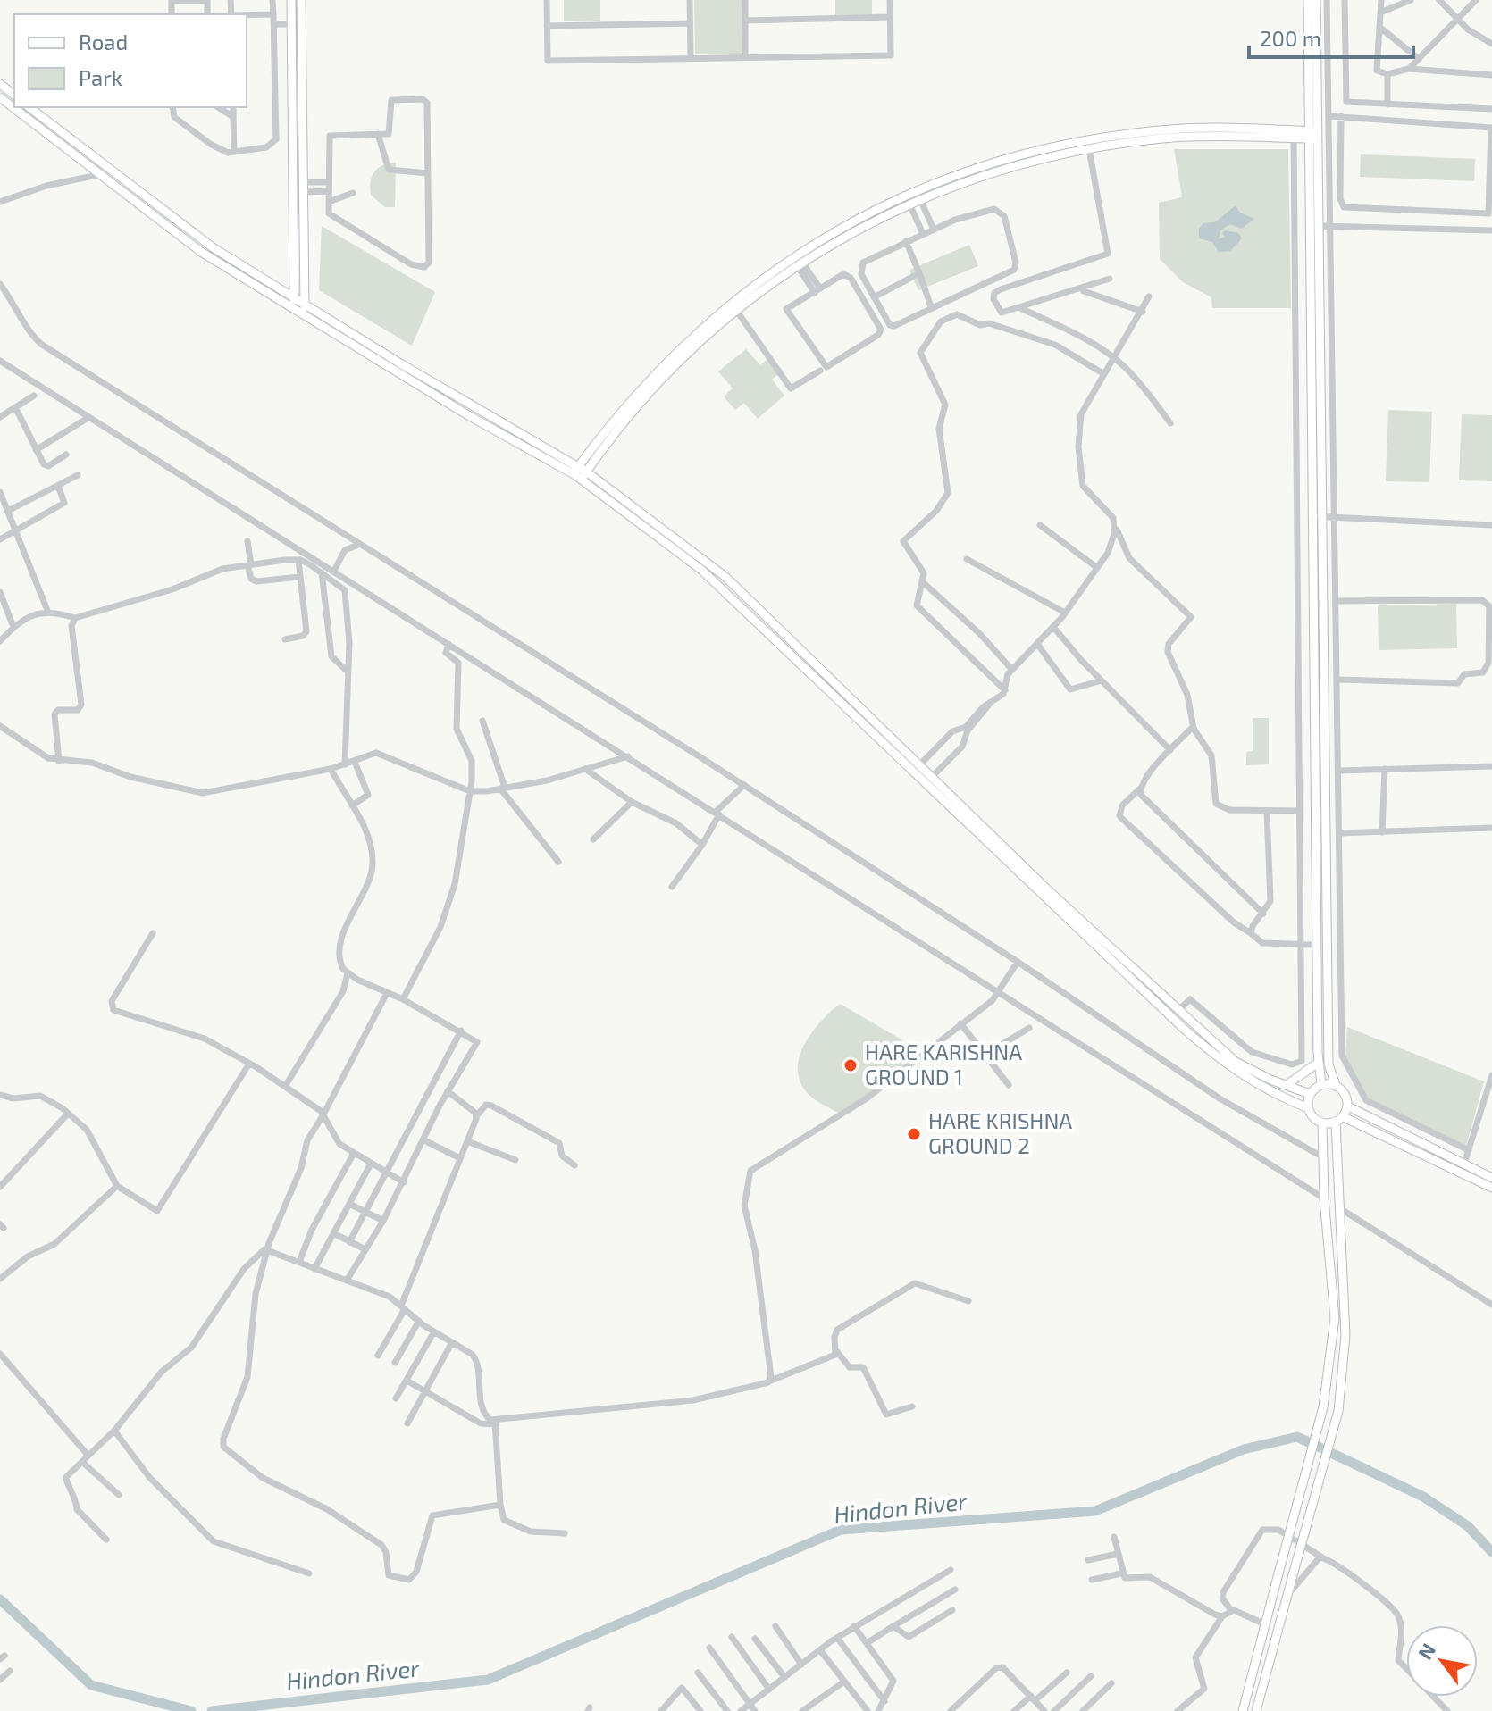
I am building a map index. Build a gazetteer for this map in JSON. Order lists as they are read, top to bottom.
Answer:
{
  "water": ["Hindon River"],
  "places": ["HARE KARISHNA GROUND 1", "HARE KRISHNA GROUND 2"],
  "legend": ["Road", "Park"],
  "scale_bar": "200 m",
  "north": "top left"
}
